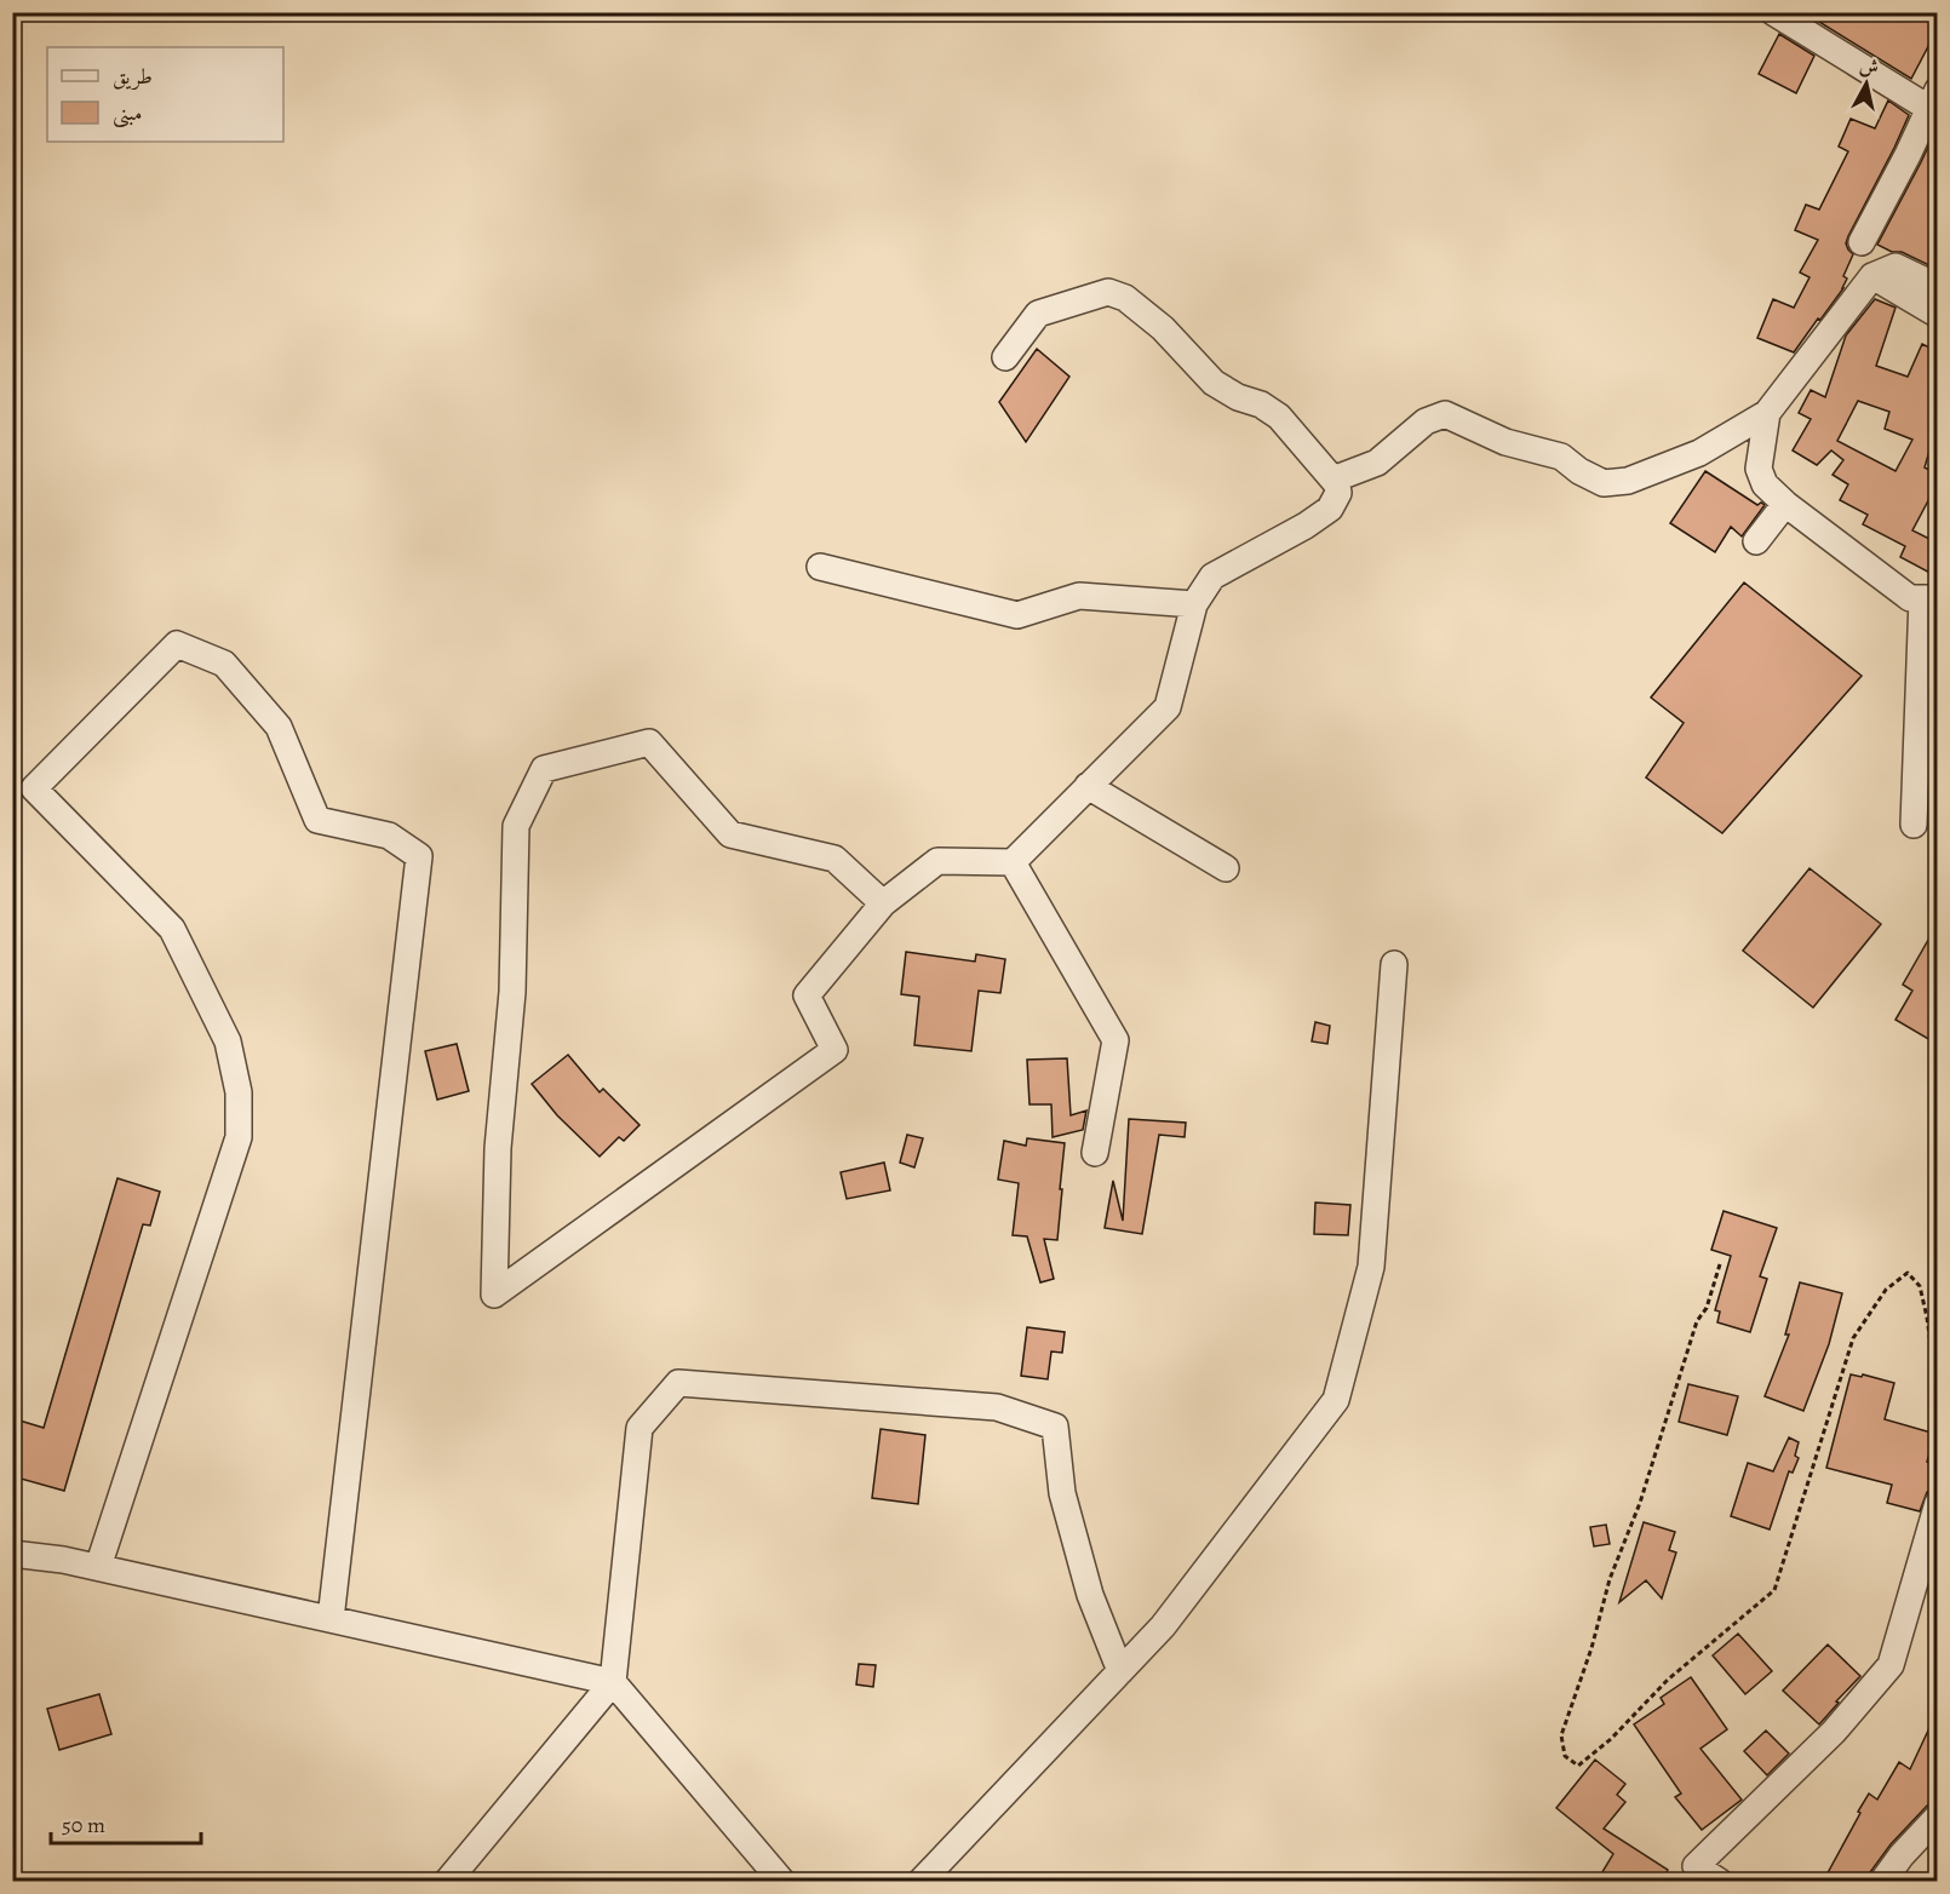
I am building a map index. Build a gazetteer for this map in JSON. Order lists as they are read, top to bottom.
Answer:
{
  "legend": ["طريق", "مبنى"],
  "scale_bar": "50 m",
  "north": "top"
}
